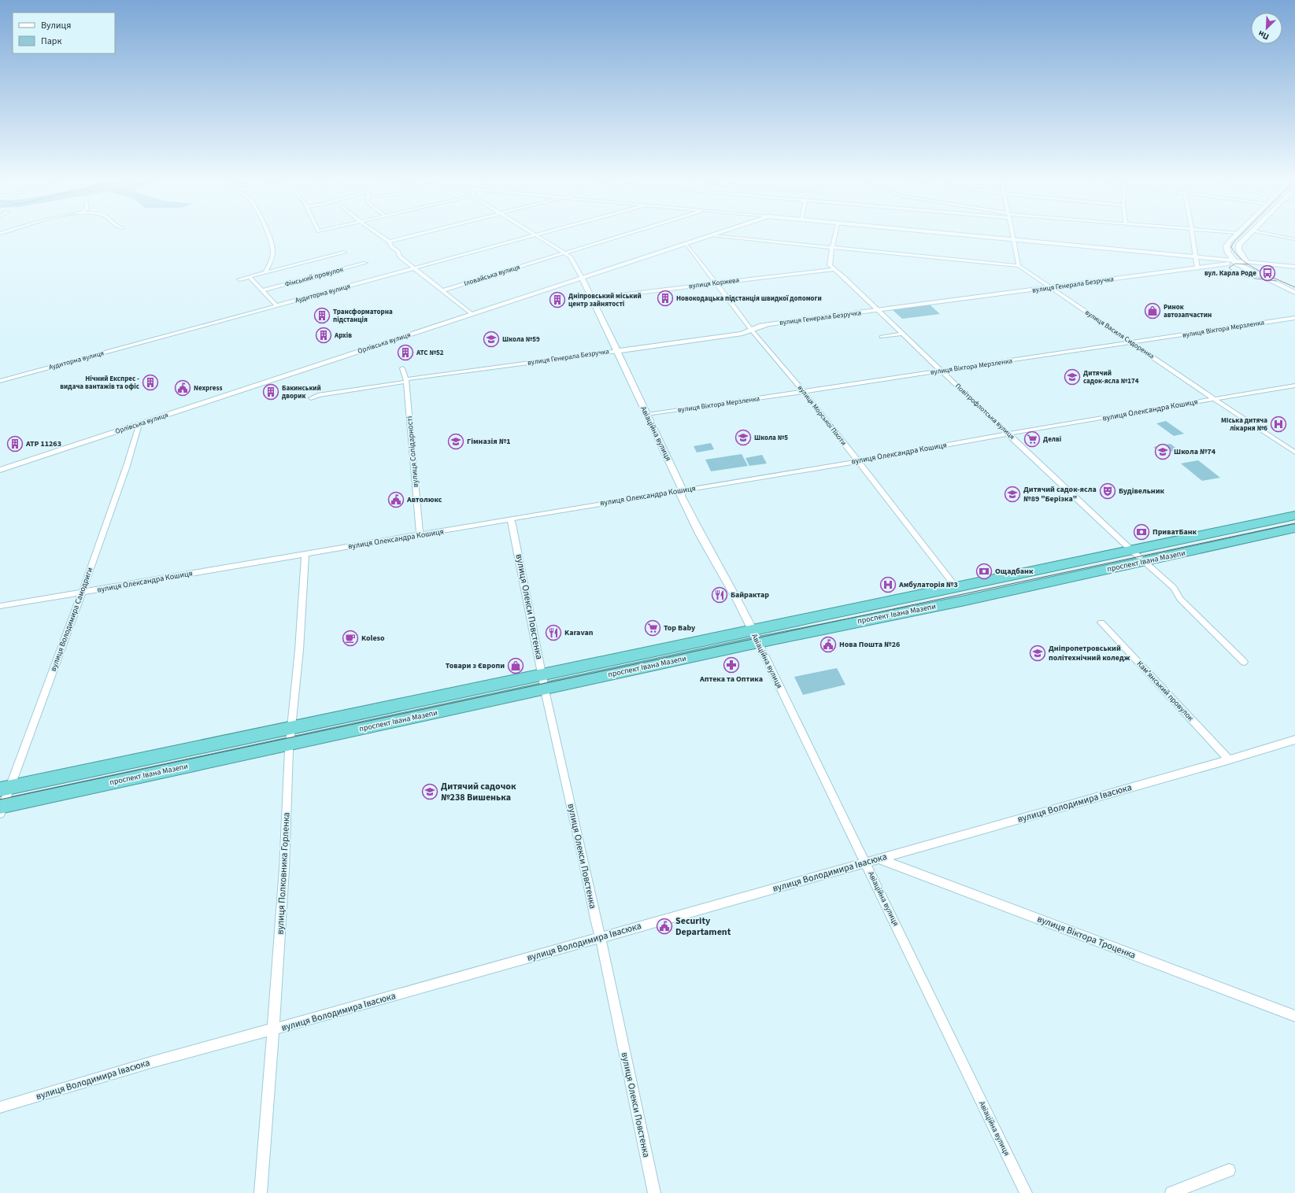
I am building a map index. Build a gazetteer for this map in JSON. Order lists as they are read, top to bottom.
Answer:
{
  "streets": {
    "highway": ["проспект Івана Мазепи"],
    "street": [
      "Іловайська вулиця",
      "Фінський провулок",
      "вулиця Коржева",
      "вулиця Генерала Безручка",
      "Аудиторна вулиця",
      "вулиця Віктора Мерзленка",
      "вулиця Василя Сидоренка",
      "Орлівська вулиця",
      "вулиця Олександра Кошиця",
      "Повітрофлотська вулиця",
      "вулиця Морської Піхоти",
      "Авіаційна вулиця",
      "вулиця Солідарності",
      "вулиця Олекси Повстенка",
      "вулиця Володимира Самодриги",
      "Камʼянський провулок",
      "вулиця Володимира Івасюка",
      "вулиця Полковника Горленка",
      "вулиця Віктора Троценка"
    ]
  },
  "crossings": [
    ["Іловайська вулиця", "Авіаційна вулиця"],
    ["вулиця Коржева", "Повітрофлотська вулиця"],
    ["вулиця Коржева", "вулиця Морської Піхоти"],
    ["вулиця Коржева", "Авіаційна вулиця"],
    ["вулиця Генерала Безручка", "вулиця Василя Сидоренка"],
    ["вулиця Генерала Безручка", "Повітрофлотська вулиця"],
    ["вулиця Генерала Безручка", "вулиця Морської Піхоти"],
    ["вулиця Генерала Безручка", "Авіаційна вулиця"],
    ["вулиця Генерала Безручка", "вулиця Солідарності"],
    ["Аудиторна вулиця", "Авіаційна вулиця"],
    ["вулиця Віктора Мерзленка", "вулиця Василя Сидоренка"],
    ["вулиця Віктора Мерзленка", "Повітрофлотська вулиця"],
    ["вулиця Віктора Мерзленка", "вулиця Морської Піхоти"],
    ["вулиця Віктора Мерзленка", "Авіаційна вулиця"],
    ["вулиця Василя Сидоренка", "вулиця Олександра Кошиця"],
    ["Орлівська вулиця", "вулиця Морської Піхоти"],
    ["Орлівська вулиця", "Авіаційна вулиця"],
    ["Орлівська вулиця", "вулиця Володимира Самодриги"],
    ["вулиця Олександра Кошиця", "Повітрофлотська вулиця"],
    ["вулиця Олександра Кошиця", "вулиця Морської Піхоти"],
    ["вулиця Олександра Кошиця", "Авіаційна вулиця"],
    ["вулиця Олександра Кошиця", "вулиця Солідарності"],
    ["вулиця Олександра Кошиця", "вулиця Олекси Повстенка"],
    ["вулиця Олександра Кошиця", "вулиця Володимира Самодриги"],
    ["вулиця Олександра Кошиця", "вулиця Полковника Горленка"],
    ["Повітрофлотська вулиця", "проспект Івана Мазепи"],
    ["вулиця Морської Піхоти", "проспект Івана Мазепи"],
    ["Авіаційна вулиця", "проспект Івана Мазепи"],
    ["Авіаційна вулиця", "вулиця Володимира Івасюка"],
    ["проспект Івана Мазепи", "вулиця Олекси Повстенка"],
    ["проспект Івана Мазепи", "вулиця Володимира Самодриги"],
    ["проспект Івана Мазепи", "вулиця Полковника Горленка"],
    ["вулиця Олекси Повстенка", "вулиця Володимира Івасюка"],
    ["Камʼянський провулок", "вулиця Володимира Івасюка"],
    ["вулиця Володимира Івасюка", "вулиця Полковника Горленка"],
    ["вулиця Володимира Івасюка", "вулиця Віктора Троценка"]
  ],
  "places": {
    "bus stop": ["вул. Карла Роде"],
    "building": [
      "Новокодацька підстанція швидкої допомоги",
      "Дніпровський міський центр зайнятості",
      "Трансформаторна підстанція",
      "Архів",
      "АТС №52",
      "Нічний Експрес - видача вантажів та офіс",
      "Бакинський дворик",
      "ATP 11263"
    ],
    "shop": ["Ринок автозапчастин", "Товари з Європи"],
    "school or university": [
      "Школа №59",
      "Дитячий садок-ясла №174",
      "Школа №5",
      "Гімназія №1",
      "Школа №74",
      "Дитячий садок-ясла №89 \"Берізка\"",
      "Дніпропетровський політехнічний коледж",
      "Дитячий садочок №238 Вишенька"
    ],
    "public building": [
      "Nexpress",
      "Автолюкс",
      "Нова Пошта №26",
      "Security Departament"
    ],
    "hospital": ["МІська дитяча лікарня №6", "Амбулаторія №3"],
    "supermarket": ["Делві", "Top Baby"],
    "theatre": ["Будівельник"],
    "bank": ["ПриватБанк", "Ощадбанк"],
    "restaurant": ["Байрактар", "Karavan"],
    "cafe": ["Koleso"],
    "pharmacy": ["Аптека та Оптика"]
  },
  "legend": ["Вулиця", "Парк"],
  "north": "bottom left"
}
